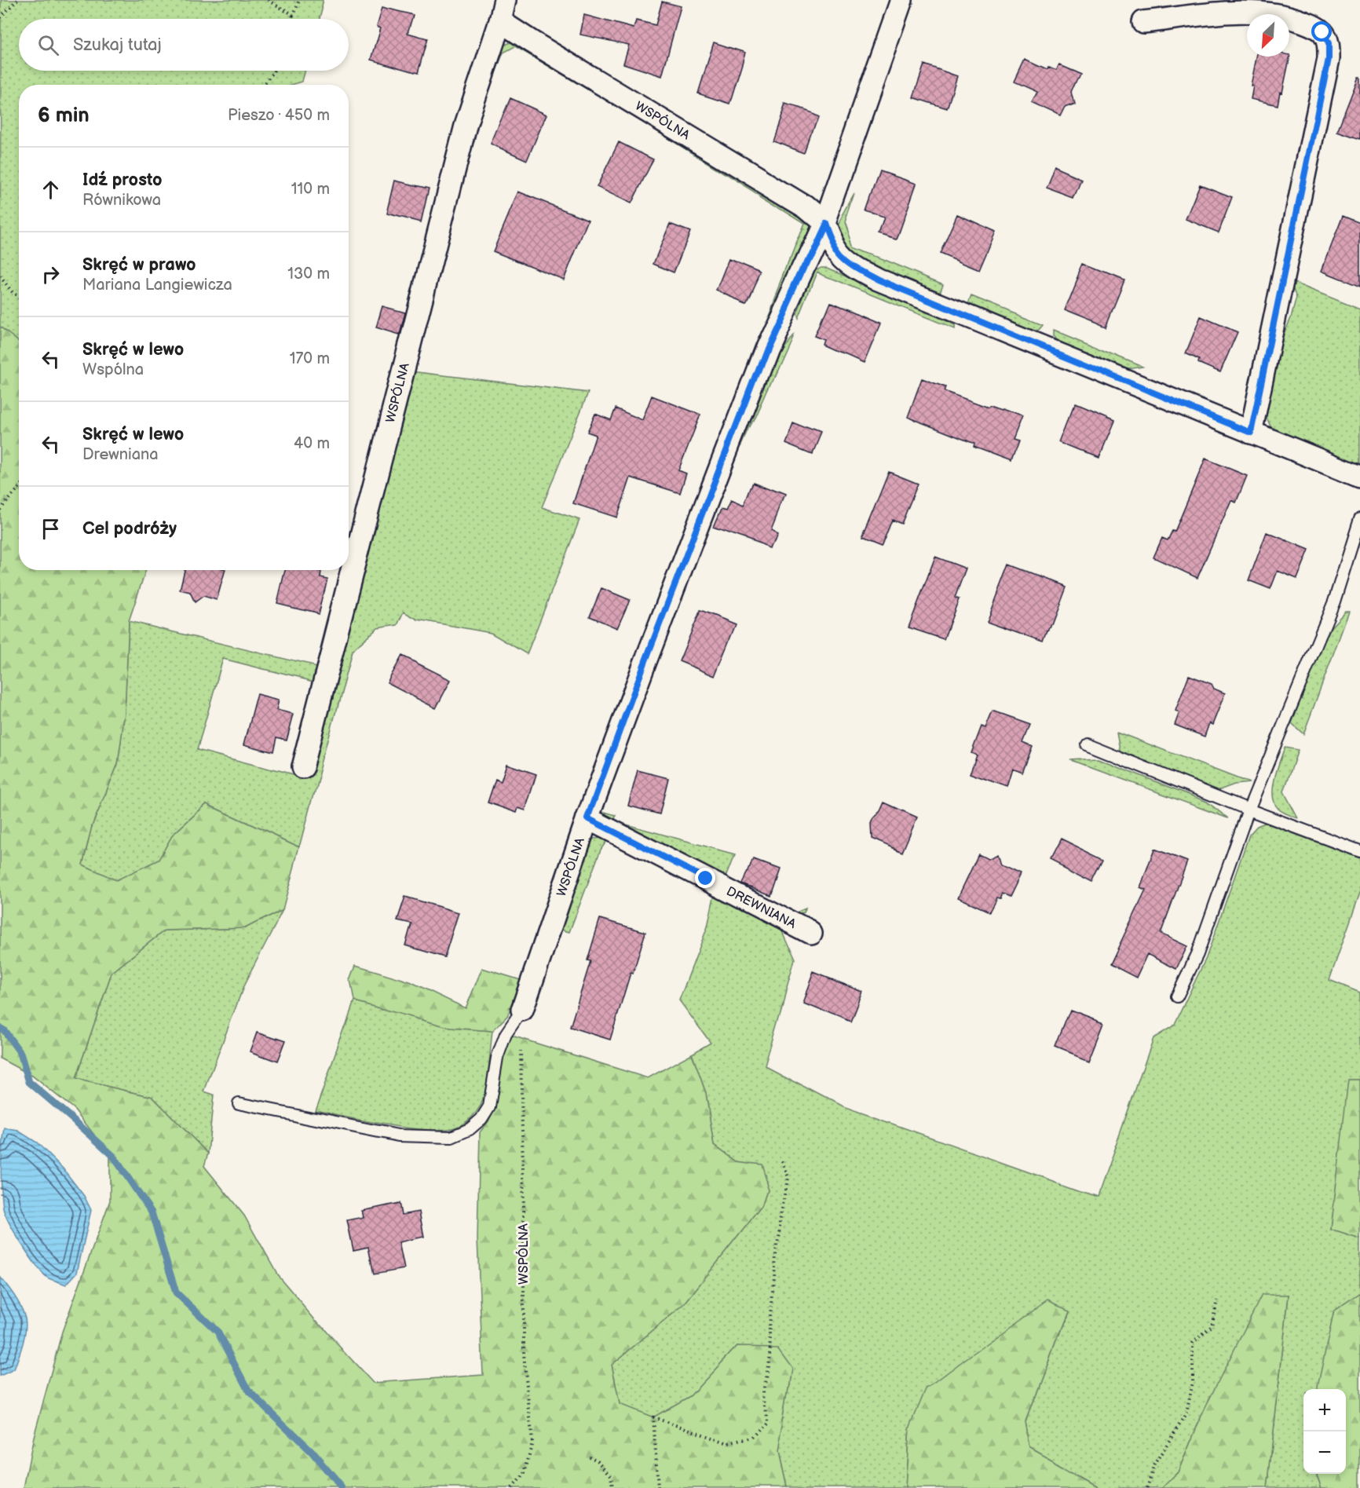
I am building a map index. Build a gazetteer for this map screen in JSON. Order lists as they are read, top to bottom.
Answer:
{
  "streets": {
    "street": ["WSPÓLNA", "DREWNIANA"]
  },
  "crossings": [
    ["WSPÓLNA", "DREWNIANA"]
  ],
  "north": "bottom left",
  "page": {
    "search": "Szukaj tutaj",
    "heading": ["6 min", "Pieszo · 450 m"],
    "list": [
      ["Idź prosto", "Równikowa", "110 m"],
      ["Skręć w prawo", "Mariana Langiewicza", "130 m"],
      ["Skręć w lewo", "Wspólna", "170 m"],
      ["Skręć w lewo", "Drewniana", "40 m"],
      "Cel podróży"
    ],
    "map_buttons": ["+", "−"]
  }
}
